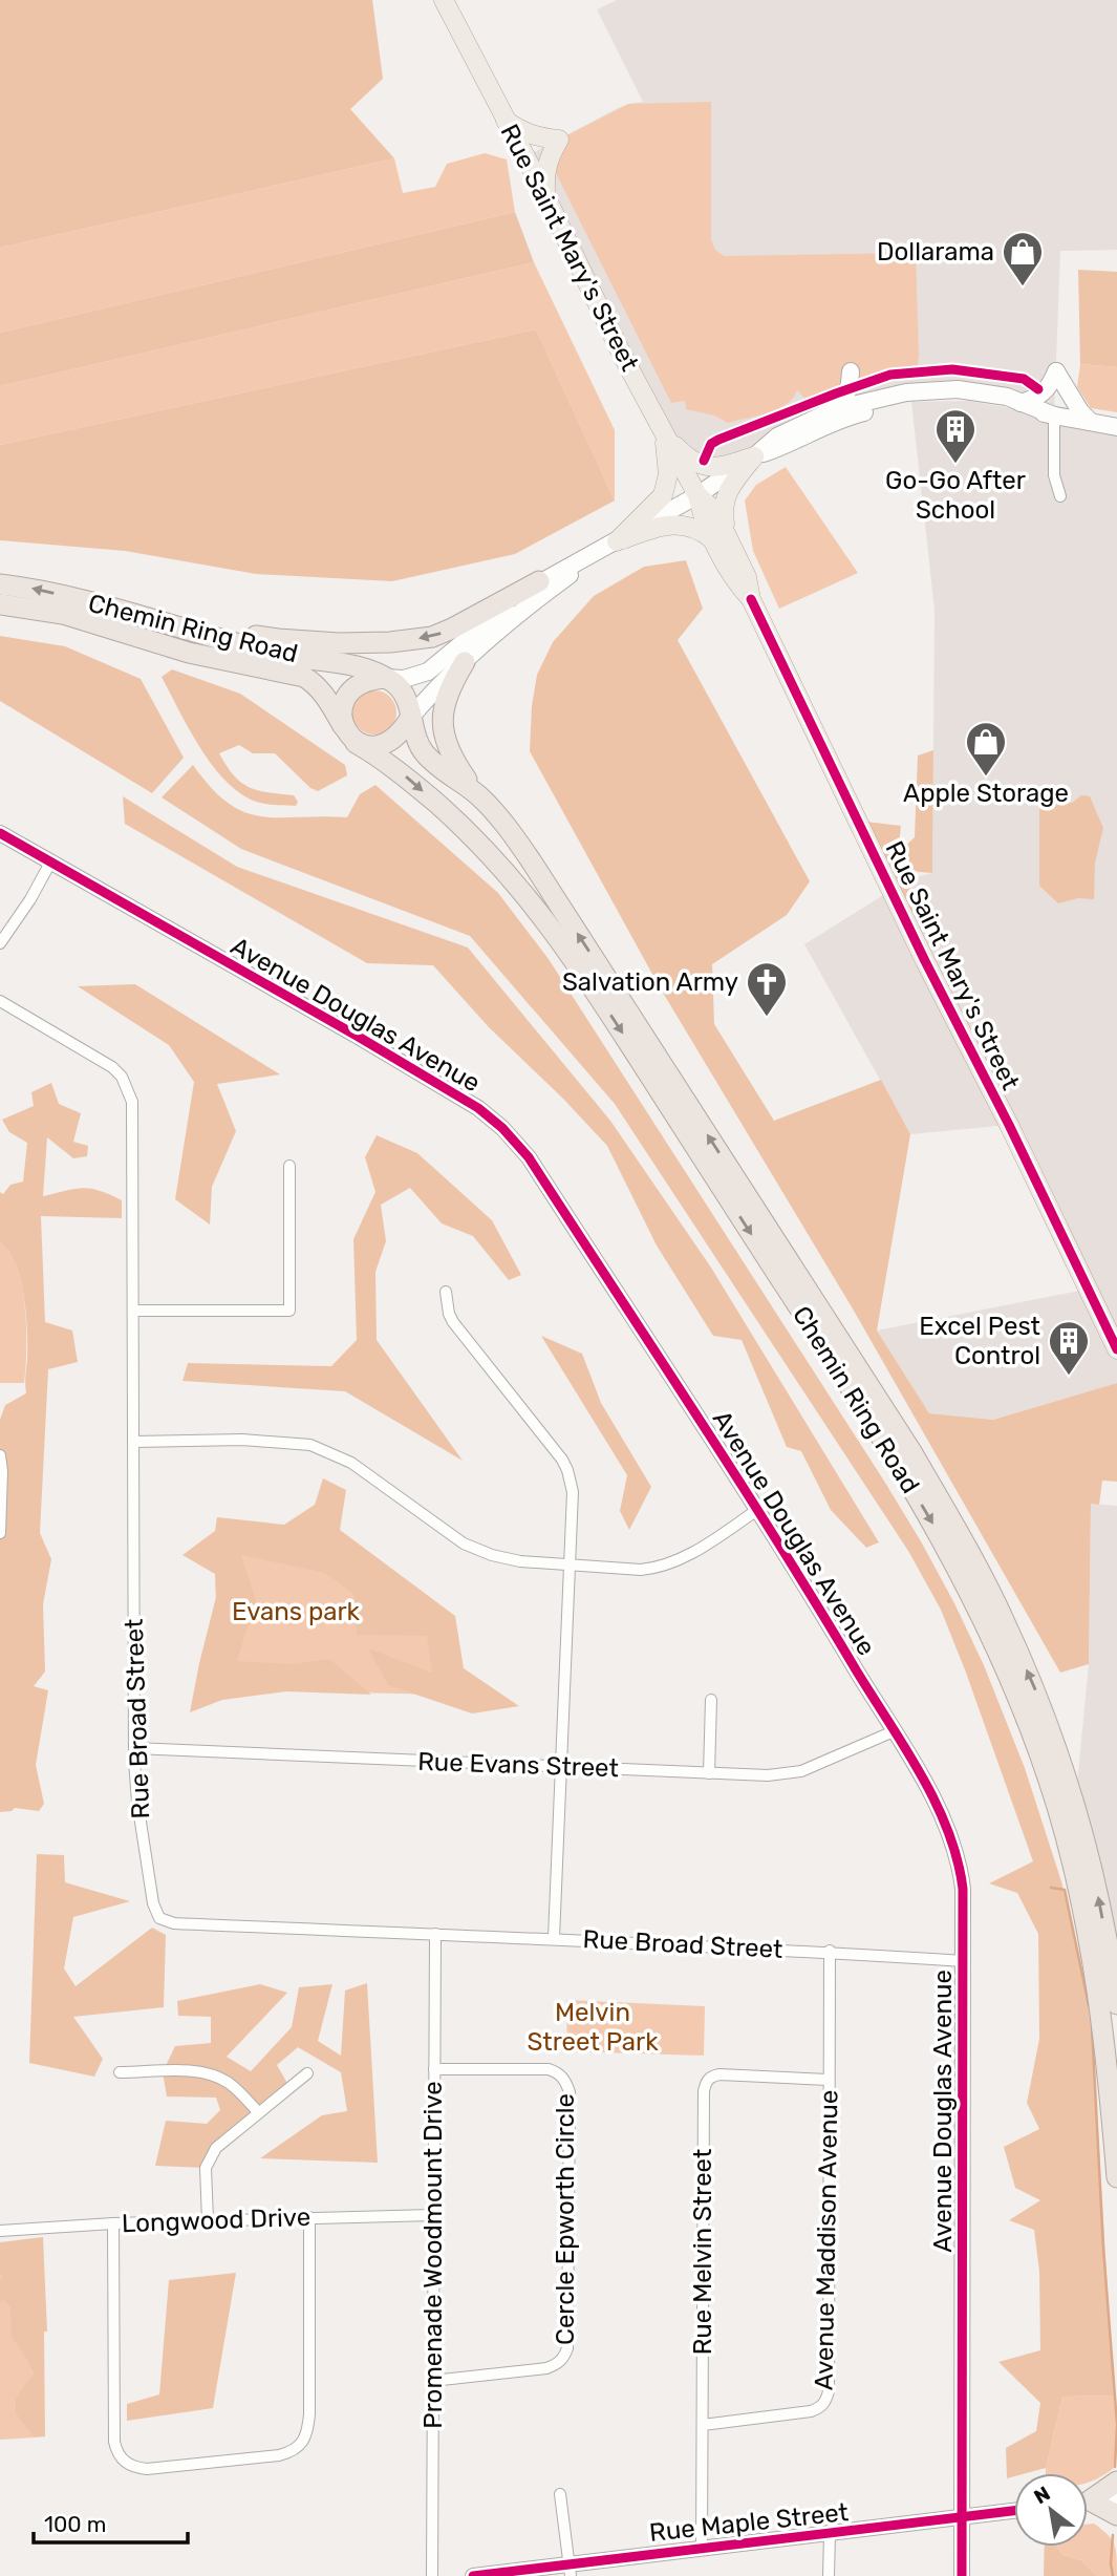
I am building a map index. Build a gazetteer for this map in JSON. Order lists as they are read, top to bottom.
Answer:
{
  "streets": {
    "highway": ["Chemin Ring Road"],
    "main road": ["Rue Saint Mary's Street"],
    "street": [
      "Avenue Douglas Avenue",
      "Rue Broad Street",
      "Rue Evans Street",
      "Cercle Epworth Circle",
      "Longwood Drive",
      "Avenue Maddison Avenue",
      "Rue Melvin Street",
      "Promenade Woodmount Drive",
      "Rue Maple Street"
    ]
  },
  "crossings": [
    ["Avenue Douglas Avenue", "Rue Broad Street"],
    ["Avenue Douglas Avenue", "Rue Evans Street"],
    ["Avenue Douglas Avenue", "Rue Maple Street"],
    ["Rue Broad Street", "Rue Evans Street"],
    ["Rue Broad Street", "Avenue Maddison Avenue"],
    ["Rue Broad Street", "Promenade Woodmount Drive"],
    ["Cercle Epworth Circle", "Promenade Woodmount Drive"],
    ["Longwood Drive", "Promenade Woodmount Drive"],
    ["Avenue Maddison Avenue", "Rue Melvin Street"],
    ["Rue Melvin Street", "Rue Maple Street"]
  ],
  "parks": ["Evans park", "Melvin Street Park"],
  "places": {
    "shop": ["Dollarama", "Apple Storage"],
    "building": ["Go-Go After School", "Excel Pest Control"],
    "church": ["Salvation Army"]
  },
  "scale_bar": "100 m",
  "north": "top left"
}
